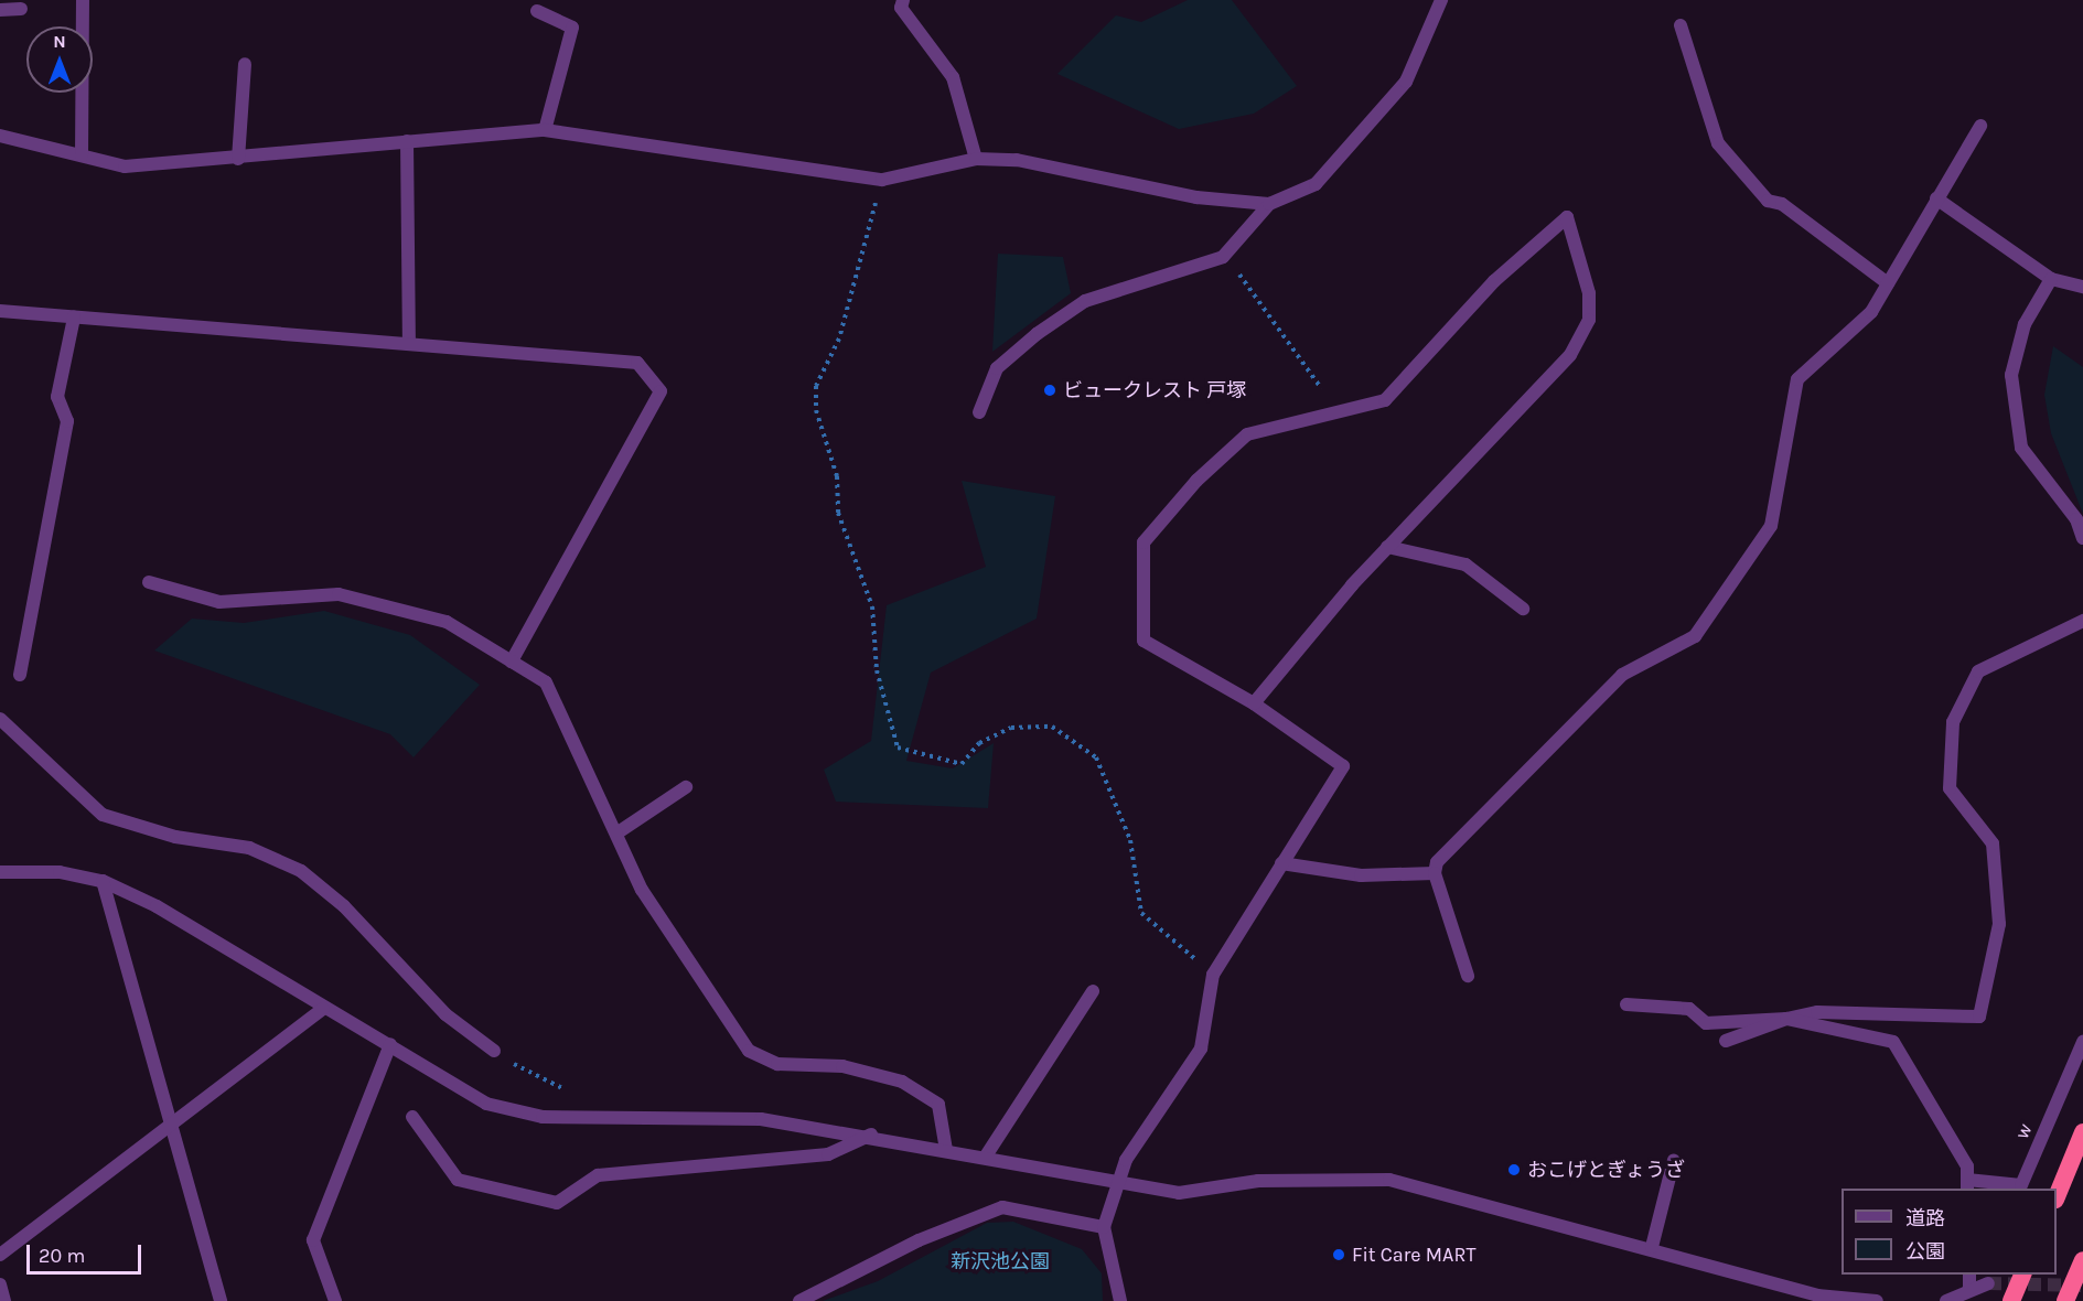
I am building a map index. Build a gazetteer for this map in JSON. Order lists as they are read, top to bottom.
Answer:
{
  "streets": {
    "street": ["w"]
  },
  "parks": ["新沢池公園"],
  "places": ["ビュークレスト 戸塚", "おこげとぎょうざ", "Fit Care MART"],
  "legend": ["道路", "公園"],
  "scale_bar": "20 m",
  "north": "top"
}
